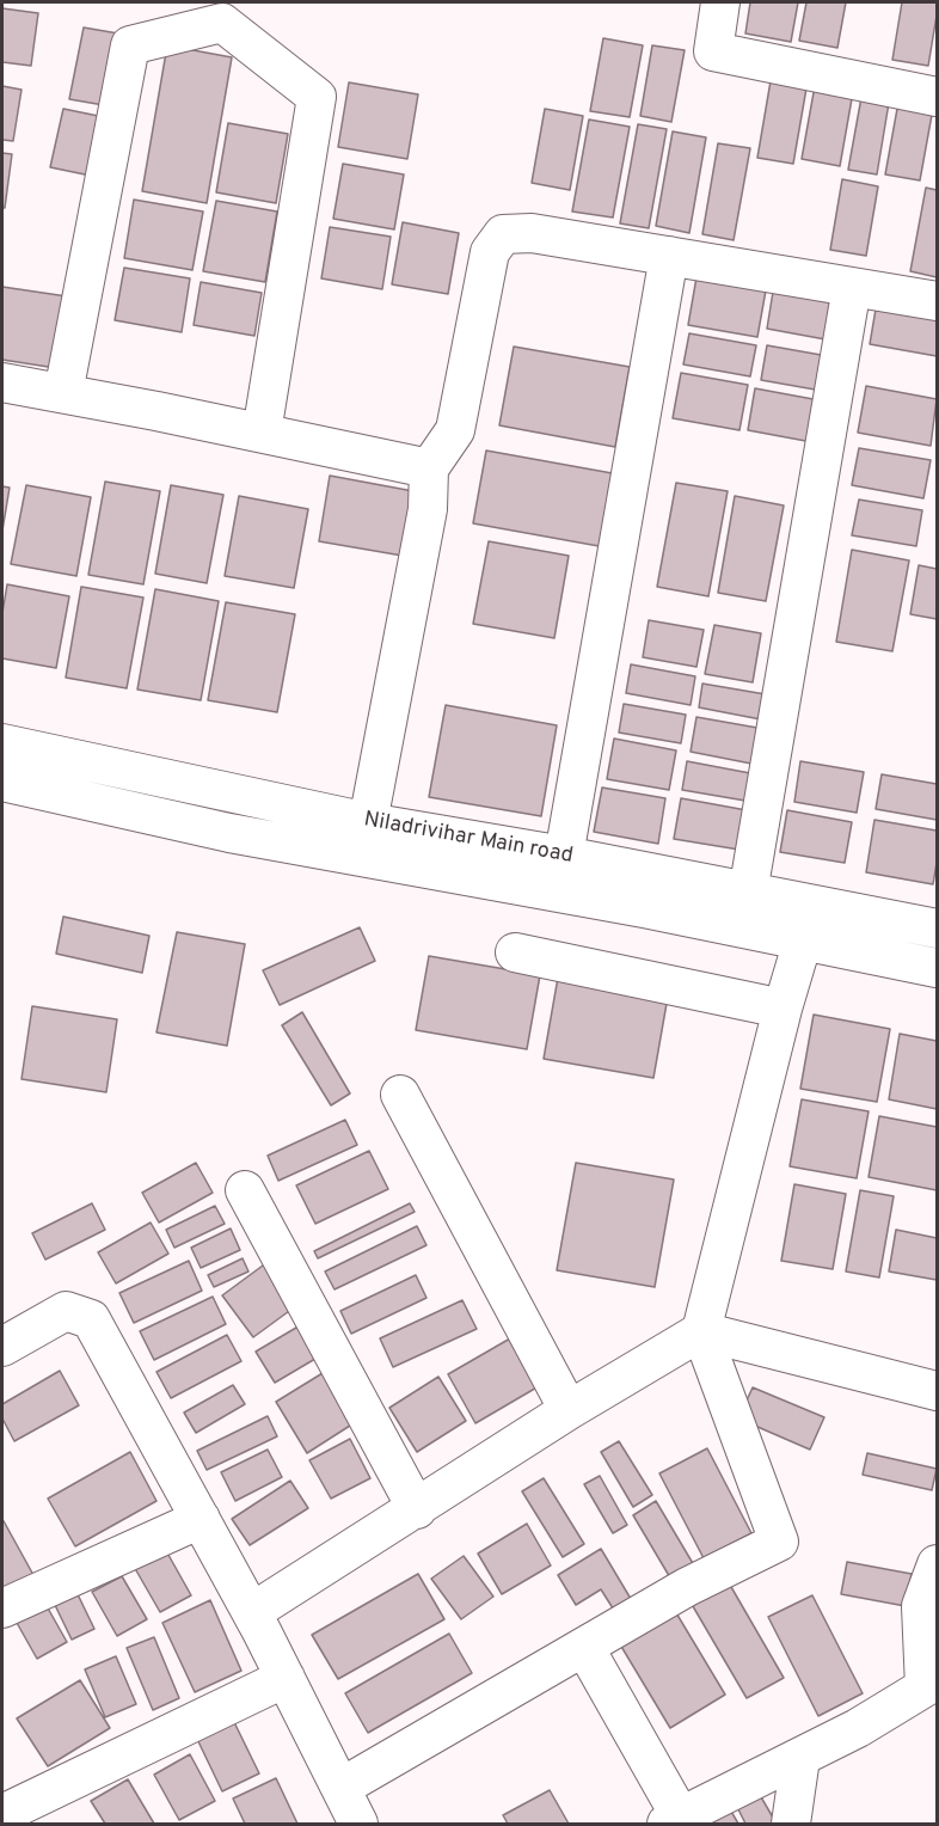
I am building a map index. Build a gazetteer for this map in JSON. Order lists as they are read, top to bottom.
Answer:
{
  "streets": {
    "street": ["Niladrivihar Main road"]
  }
}
